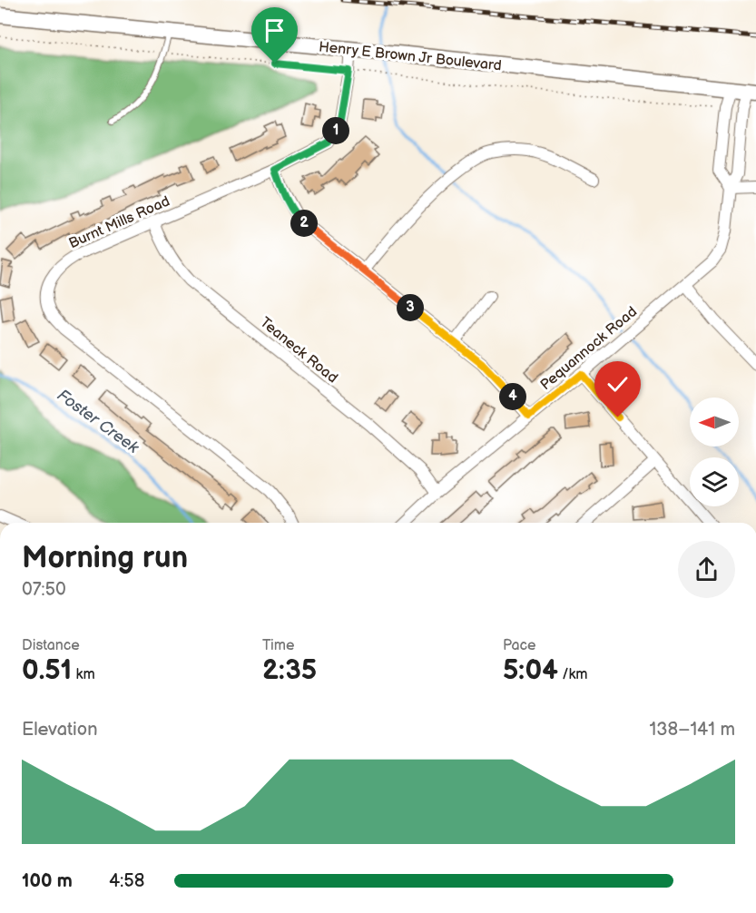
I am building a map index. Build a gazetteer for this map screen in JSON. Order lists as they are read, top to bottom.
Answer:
{
  "streets": {
    "main road": ["Henry E Brown Jr Boulevard"],
    "street": ["Burnt Mills Road", "Pequannock Road", "Teaneck Road"]
  },
  "crossings": [
    ["Henry E Brown Jr Boulevard", "Burnt Mills Road"],
    ["Henry E Brown Jr Boulevard", "Pequannock Road"],
    ["Burnt Mills Road", "Teaneck Road"],
    ["Pequannock Road", "Teaneck Road"]
  ],
  "water": ["Foster Creek"],
  "north": "left",
  "page": {
    "pins": [
      "1",
      "2",
      "3",
      "4"
    ],
    "heading": ["Morning run", "07:50"],
    "stats": [
      ["Distance", "0.51 km"],
      ["Time", "2:35"],
      ["Pace", "5:04 /km"]
    ],
    "chart": ["Elevation", "138–141 m"],
    "list": [
      {
        "name": "100 m",
        "note": "4:58"
      }
    ]
  }
}
